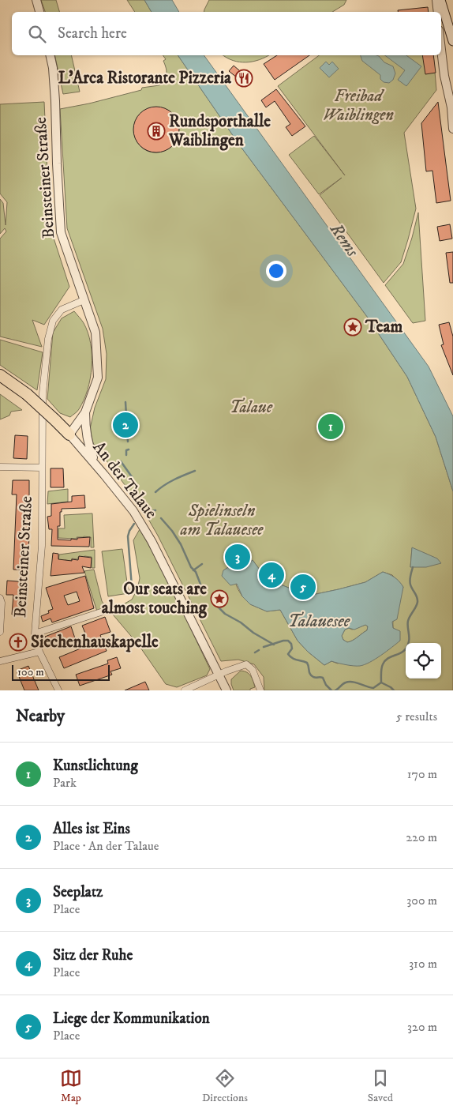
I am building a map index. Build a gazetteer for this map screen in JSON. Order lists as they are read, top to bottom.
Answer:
{
  "streets": {
    "street": ["Beinsteiner Straße", "An der Talaue"]
  },
  "crossings": [
    ["Beinsteiner Straße", "An der Talaue"]
  ],
  "water": ["Rems", "Talauesee"],
  "parks": ["Freibad Waiblingen", "Talaue", "Spielinseln am Talauesee"],
  "places": {
    "restaurant": ["L'Arca Ristorante Pizzeria"],
    "building": ["Rundsporthalle Waiblingen"],
    "place": ["Team", "Our seats are almost touching"],
    "church": ["Siechenhauskapelle"]
  },
  "scale_bar": "100 m",
  "page": {
    "search": "Search here",
    "pins": [
      "2",
      "1",
      "3",
      "4",
      "5"
    ],
    "scale": "100 m",
    "heading": ["Nearby", "5 results"],
    "list": [
      {
        "mark": "1",
        "name": "Kunstlichtung",
        "note": "Park",
        "value": "170 m"
      },
      {
        "mark": "2",
        "name": "Alles ist Eins",
        "note": "Place · An der Talaue",
        "value": "220 m"
      },
      {
        "mark": "3",
        "name": "Seeplatz",
        "note": "Place",
        "value": "300 m"
      },
      {
        "mark": "4",
        "name": "Sitz der Ruhe",
        "note": "Place",
        "value": "310 m"
      },
      {
        "mark": "5",
        "name": "Liege der Kommunikation",
        "note": "Place",
        "value": "320 m"
      }
    ],
    "nav": ["Map", "Directions", "Saved"]
  }
}
